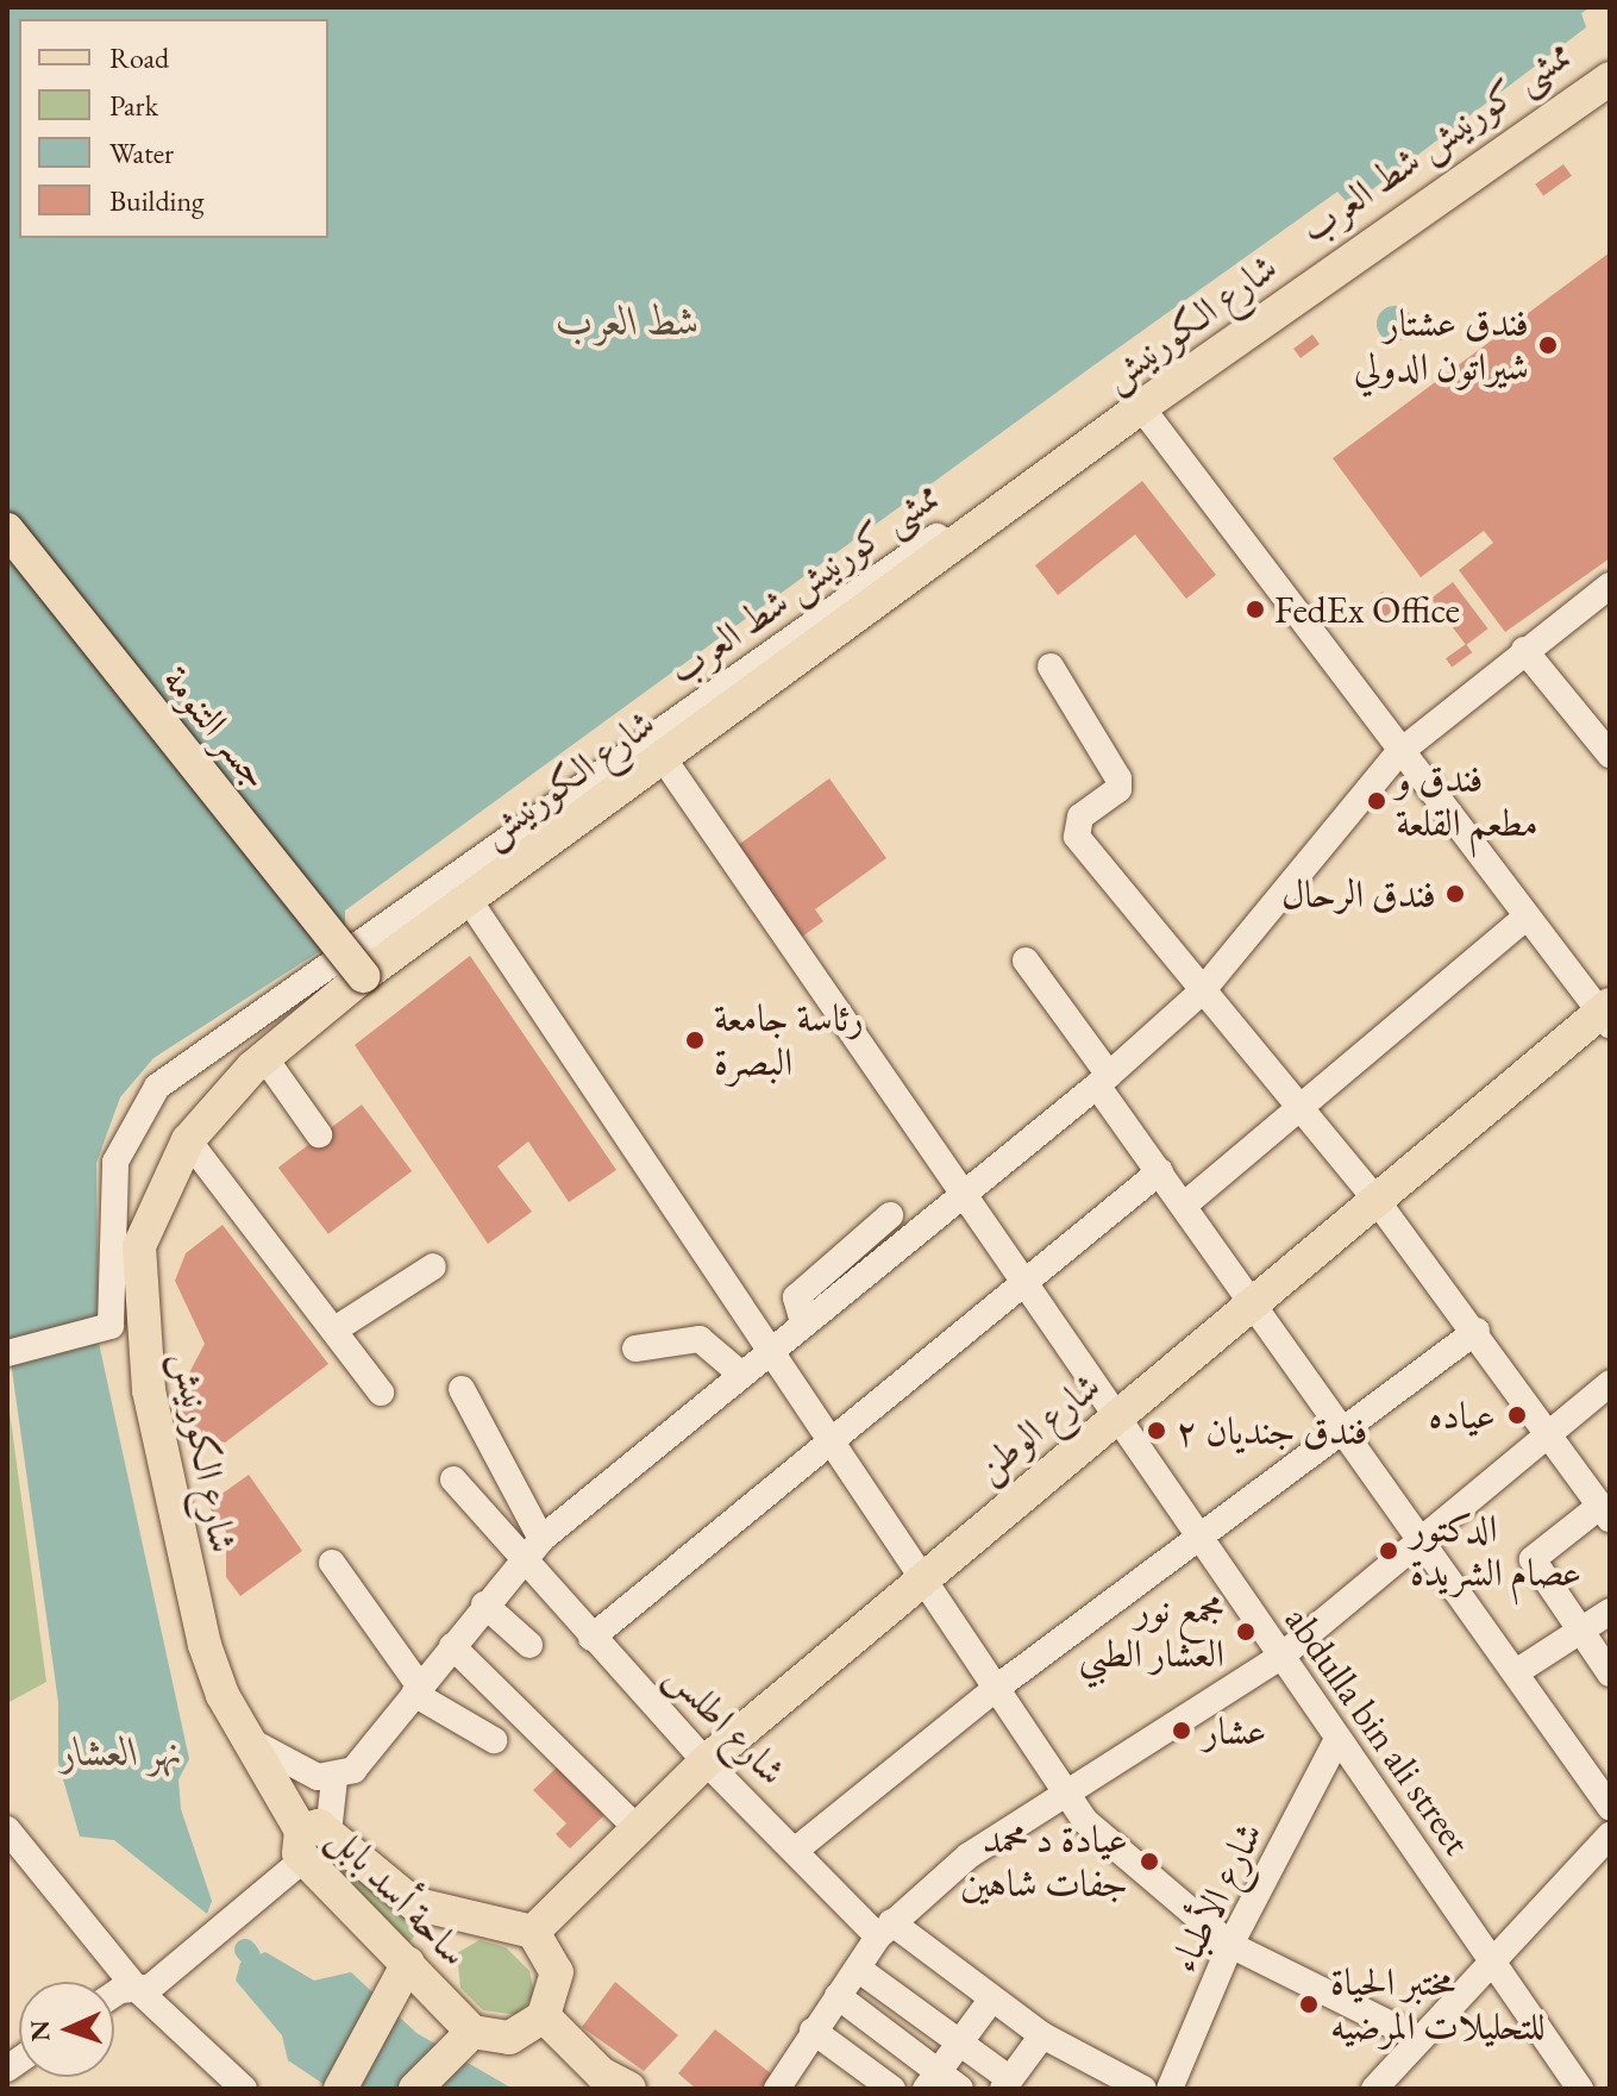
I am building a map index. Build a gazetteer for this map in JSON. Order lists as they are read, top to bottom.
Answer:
{
  "streets": {
    "main road": [
      "شارع الكورنيش",
      "جسر التنومة",
      "شارع الوطن",
      "ساحة أسد بابل"
    ],
    "street": [
      "ممشى كورنيش شط العرب",
      "شارع اطلس",
      "abdulla bin ali street",
      "شارع الأطباء"
    ]
  },
  "crossings": [
    ["شارع الكورنيش", "جسر التنومة"],
    ["شارع الكورنيش", "abdulla bin ali street"],
    ["شارع الكورنيش", "ساحة أسد بابل"],
    ["شارع الوطن", "شارع اطلس"],
    ["شارع الوطن", "abdulla bin ali street"],
    ["شارع الوطن", "ساحة أسد بابل"],
    ["abdulla bin ali street", "شارع الأطباء"]
  ],
  "water": ["شط العرب", "نهر العشار"],
  "places": [
    "فندق عشتار شيراتون الدولي",
    "FedEx Office",
    "فندق و مطعم القلعة",
    "فندق الرحال",
    "رئاسة جامعة البصرة",
    "عياده",
    "فندق جنديان ٢",
    "الدكتور عصام الشريدة",
    "مجمع نور العشار الطبي",
    "عشار",
    "عيادة د محمد جفات شاهين",
    "مختبر الحياة للتحليلات المرضيه"
  ],
  "legend": [
    "Road",
    "Park",
    "Water",
    "Building"
  ],
  "north": "left"
}
